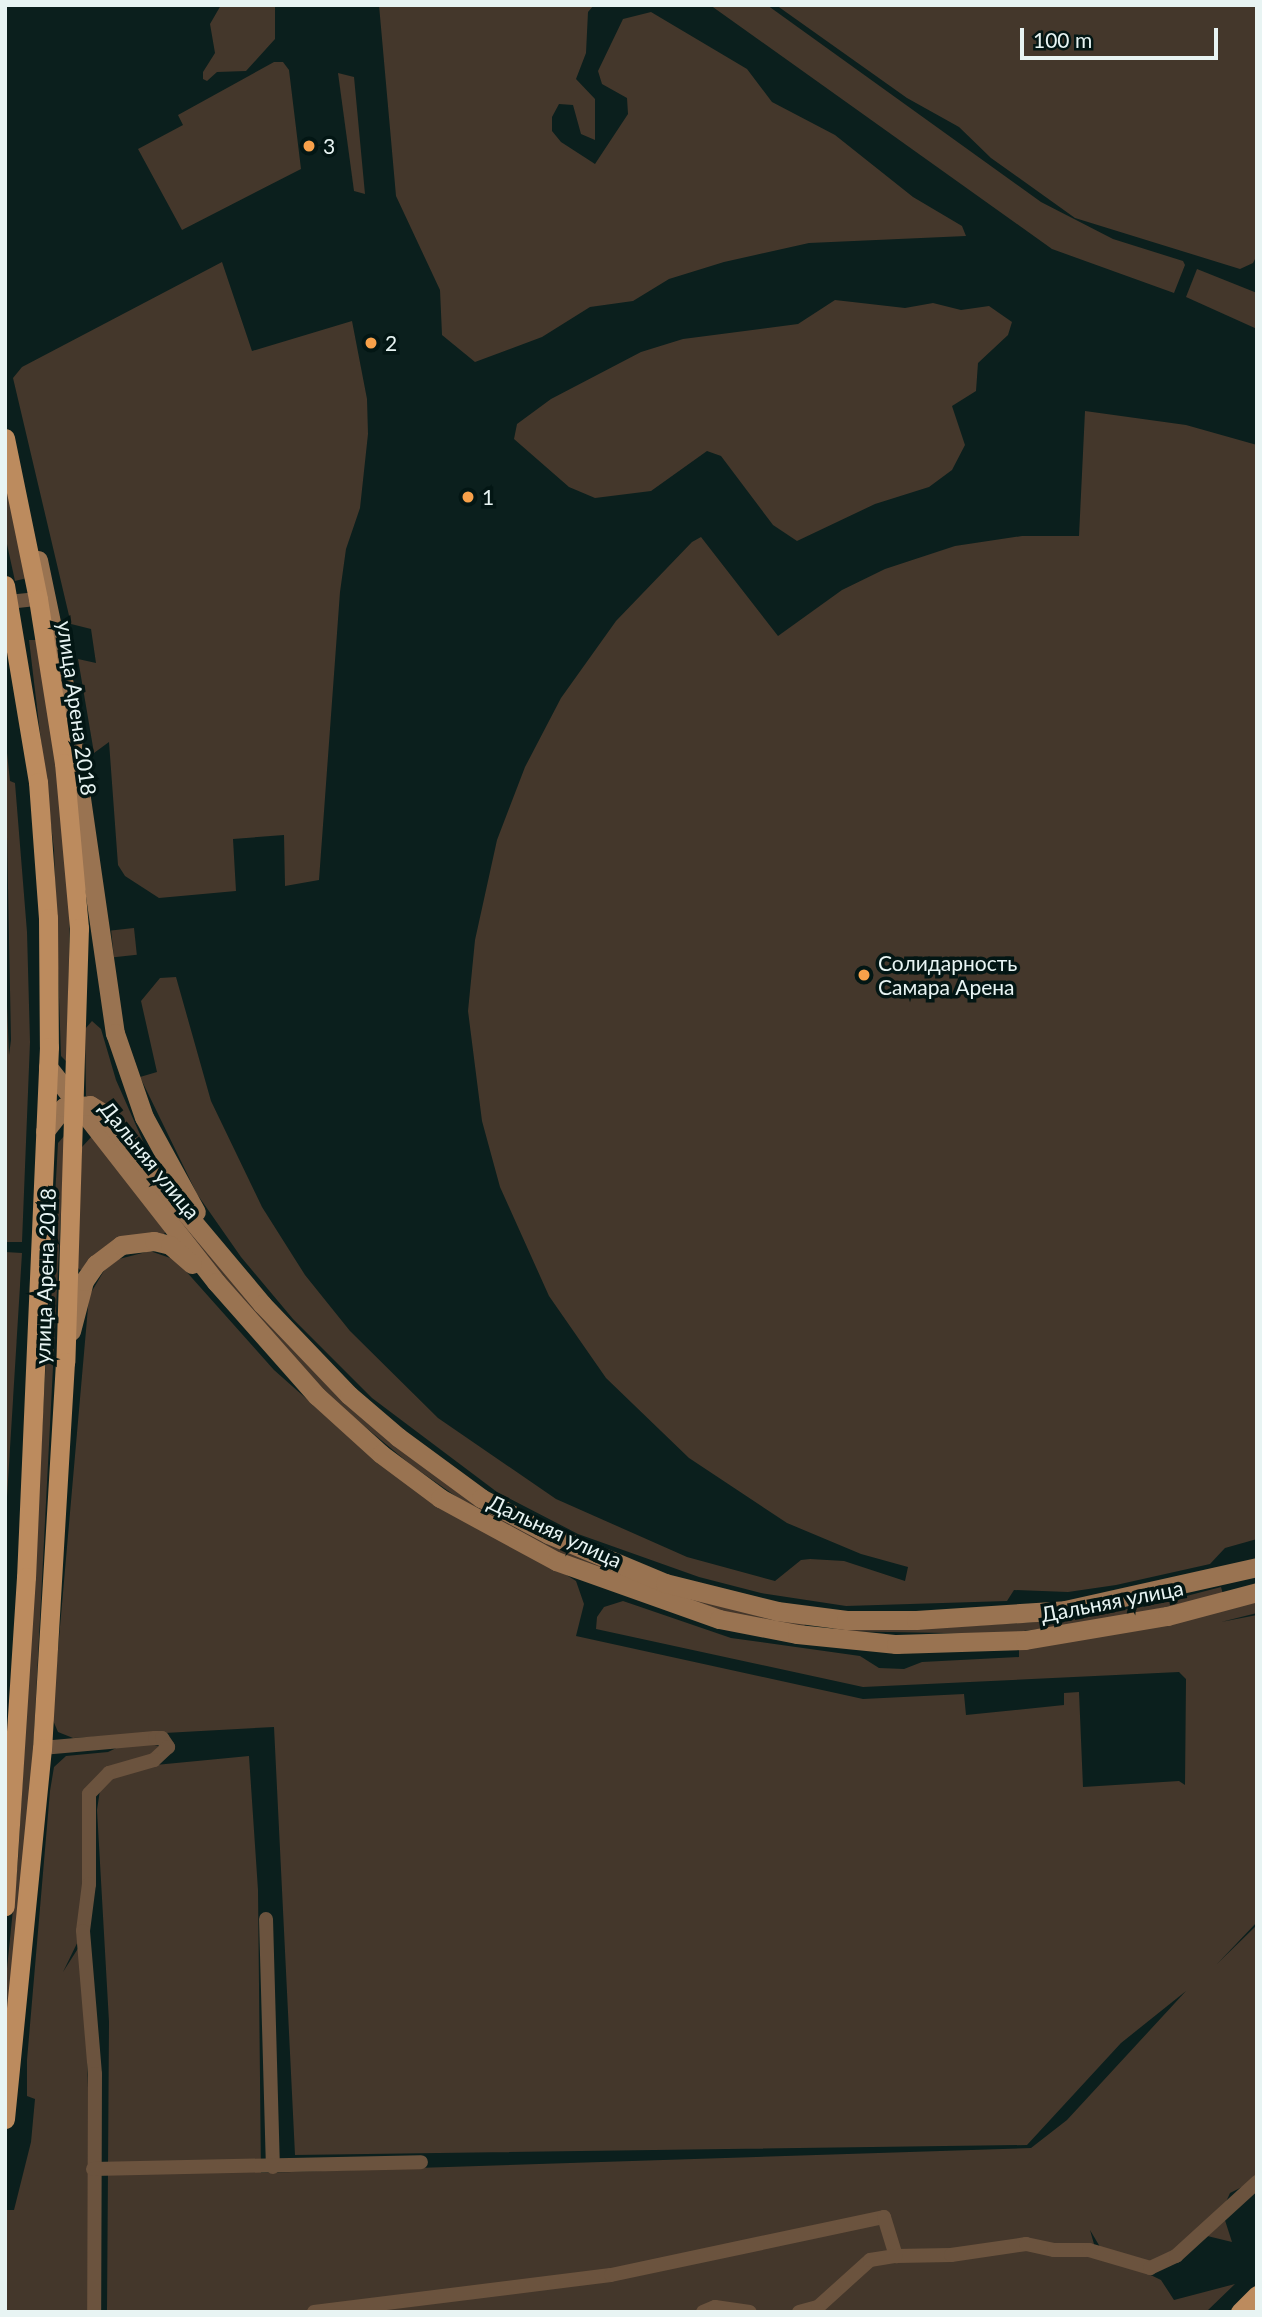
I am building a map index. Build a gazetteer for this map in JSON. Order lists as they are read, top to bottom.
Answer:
{
  "streets": {
    "main road": ["улица Арена 2018", "Дальняя улица"]
  },
  "crossings": [
    ["улица Арена 2018", "Дальняя улица"]
  ],
  "places": [
    "3",
    "2",
    "1",
    "Солидарность Самара Арена"
  ],
  "scale_bar": "100 m"
}
